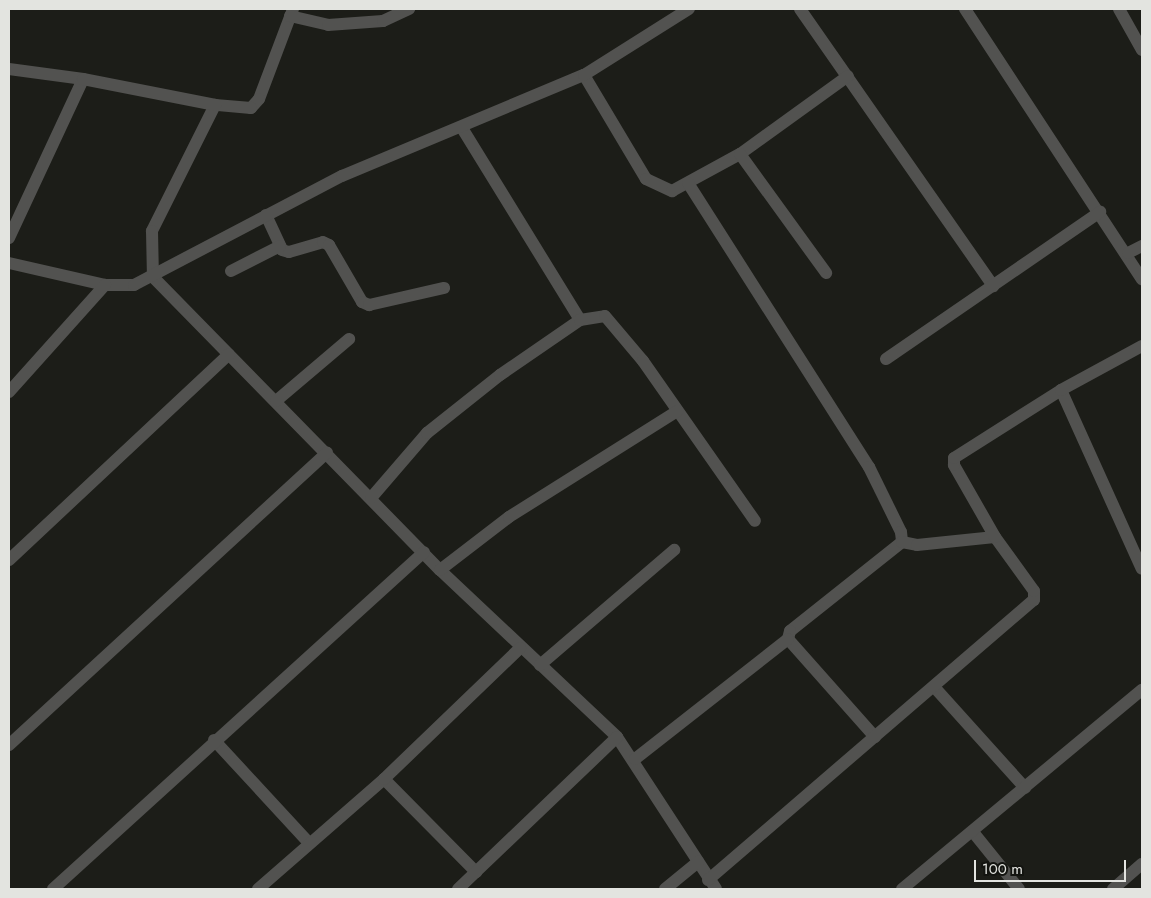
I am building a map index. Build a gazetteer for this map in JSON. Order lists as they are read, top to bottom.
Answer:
{
  "scale_bar": "100 m"
}
